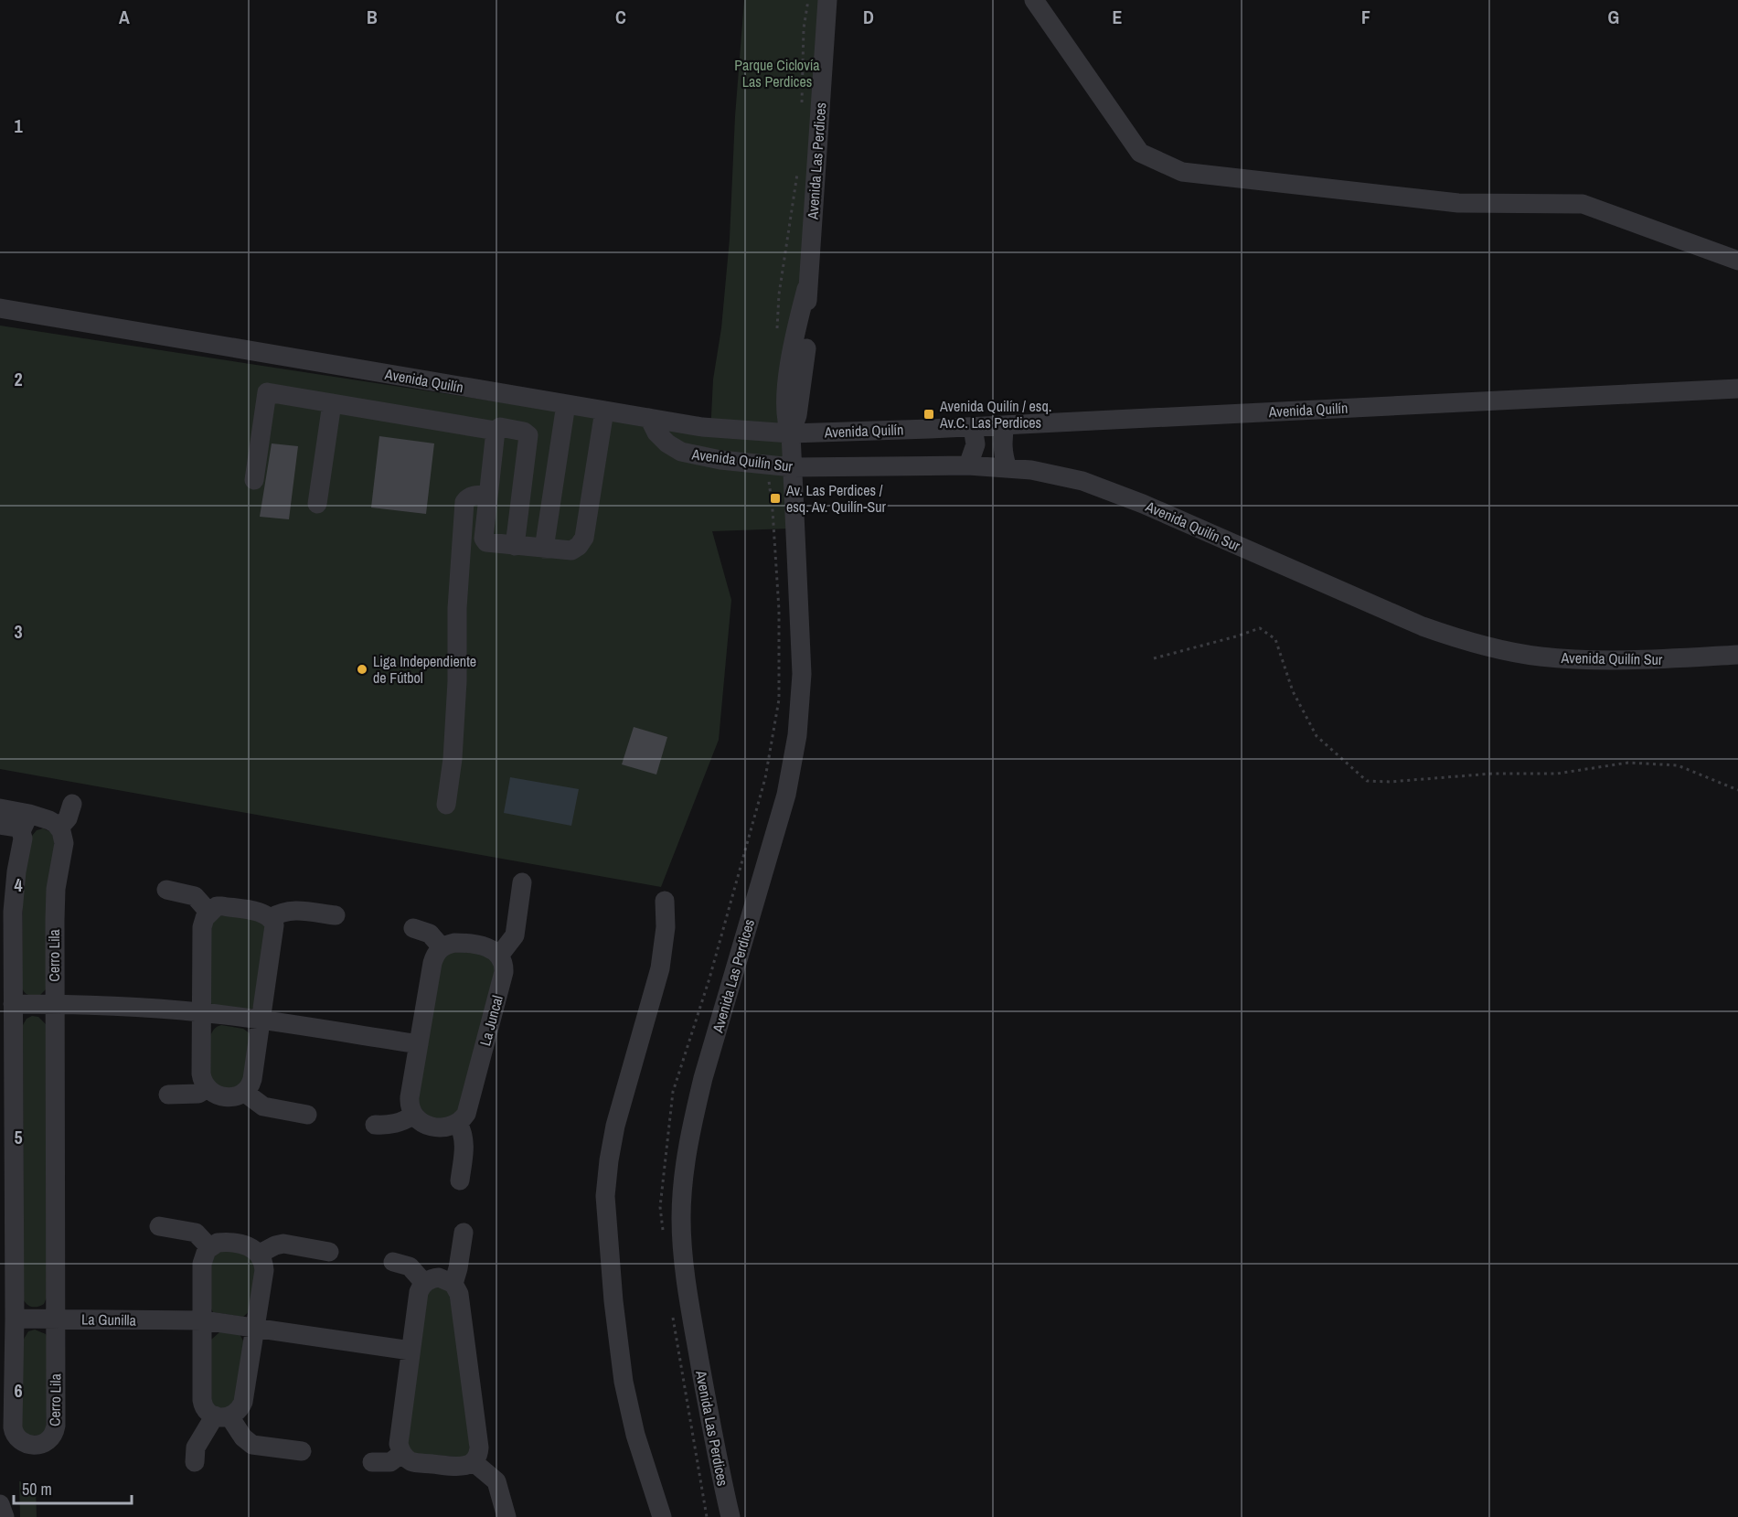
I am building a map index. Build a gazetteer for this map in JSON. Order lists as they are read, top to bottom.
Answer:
{
  "streets": {
    "street": [
      "Avenida Las Perdices",
      "Avenida Quilín",
      "Avenida Quilín Sur",
      "Cerro Lila",
      "La Juncal",
      "La Gunilla"
    ]
  },
  "crossings": [
    ["Avenida Las Perdices", "Avenida Quilín"],
    ["Avenida Las Perdices", "Avenida Quilín Sur"],
    ["Avenida Quilín", "Avenida Quilín Sur"],
    ["Cerro Lila", "La Gunilla"]
  ],
  "parks": ["Parque Ciclovía Las Perdices"],
  "places": {
    "transit": ["Avenida Quilín / esq. Av.C. Las Perdices", "Av. Las Perdices / esq. Av. Quilín-Sur"],
    "other": ["Liga Independiente de Fútbol"]
  },
  "scale_bar": "50 m",
  "grid": {
    "columns": [
      "A",
      "B",
      "C",
      "D",
      "E",
      "F",
      "G"
    ],
    "rows": [
      "1",
      "2",
      "3",
      "4",
      "5",
      "6"
    ]
  }
}
